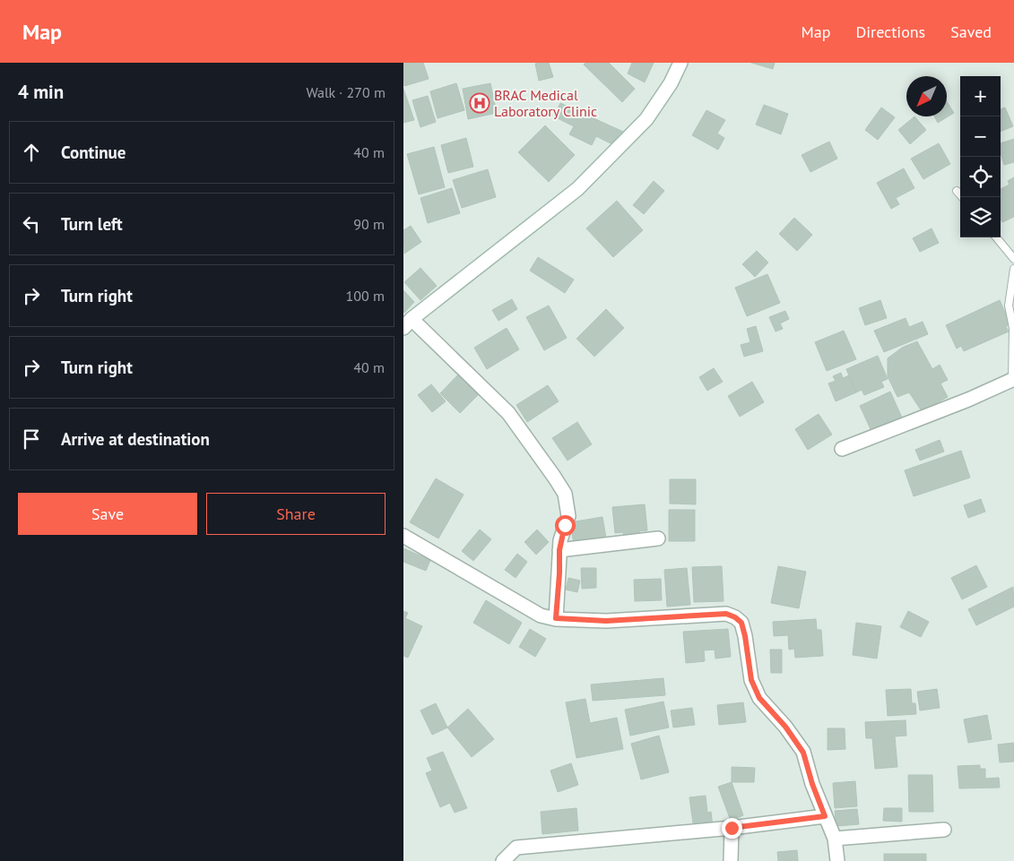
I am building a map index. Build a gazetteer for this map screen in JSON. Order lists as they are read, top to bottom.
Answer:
{
  "places": {
    "hospital": ["BRAC Medical Laboratory Clinic"]
  },
  "north": "bottom left",
  "page": {
    "header": "Map",
    "nav": ["Map", "Directions", "Saved"],
    "heading": ["4 min", "Walk · 270 m"],
    "map_buttons": ["+", "−"],
    "list": [
      ["Continue", "40 m"],
      ["Turn left", "90 m"],
      ["Turn right", "100 m"],
      ["Turn right", "40 m"],
      "Arrive at destination"
    ],
    "buttons": ["Save", "Share"]
  }
}
